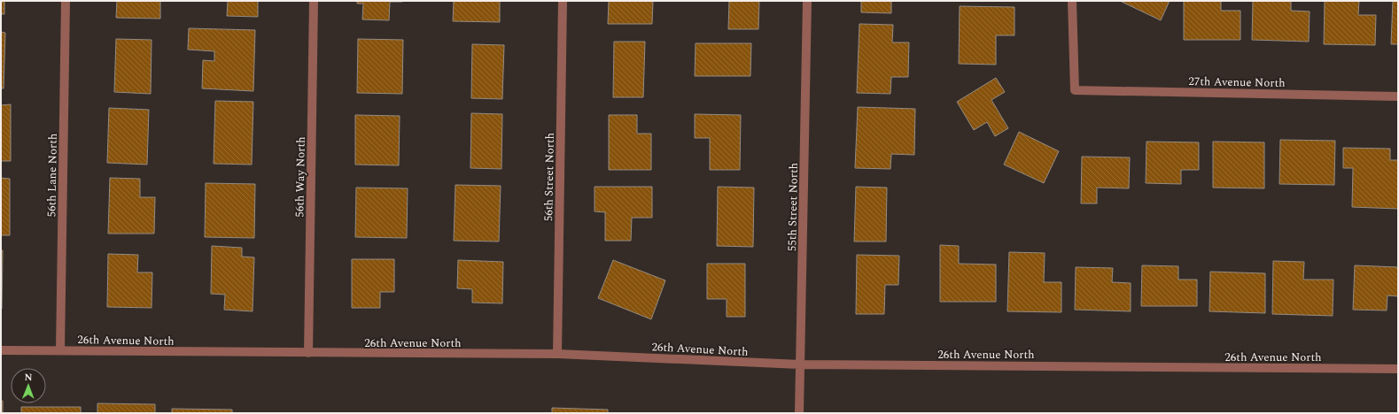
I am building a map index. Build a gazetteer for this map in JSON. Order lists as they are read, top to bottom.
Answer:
{
  "streets": {
    "street": [
      "27th Avenue North",
      "56th Lane North",
      "56th Way North",
      "56th Street North",
      "55th Street North",
      "26th Avenue North"
    ]
  },
  "crossings": [
    ["56th Lane North", "26th Avenue North"],
    ["56th Way North", "26th Avenue North"],
    ["56th Street North", "26th Avenue North"],
    ["55th Street North", "26th Avenue North"]
  ],
  "north": "top"
}
